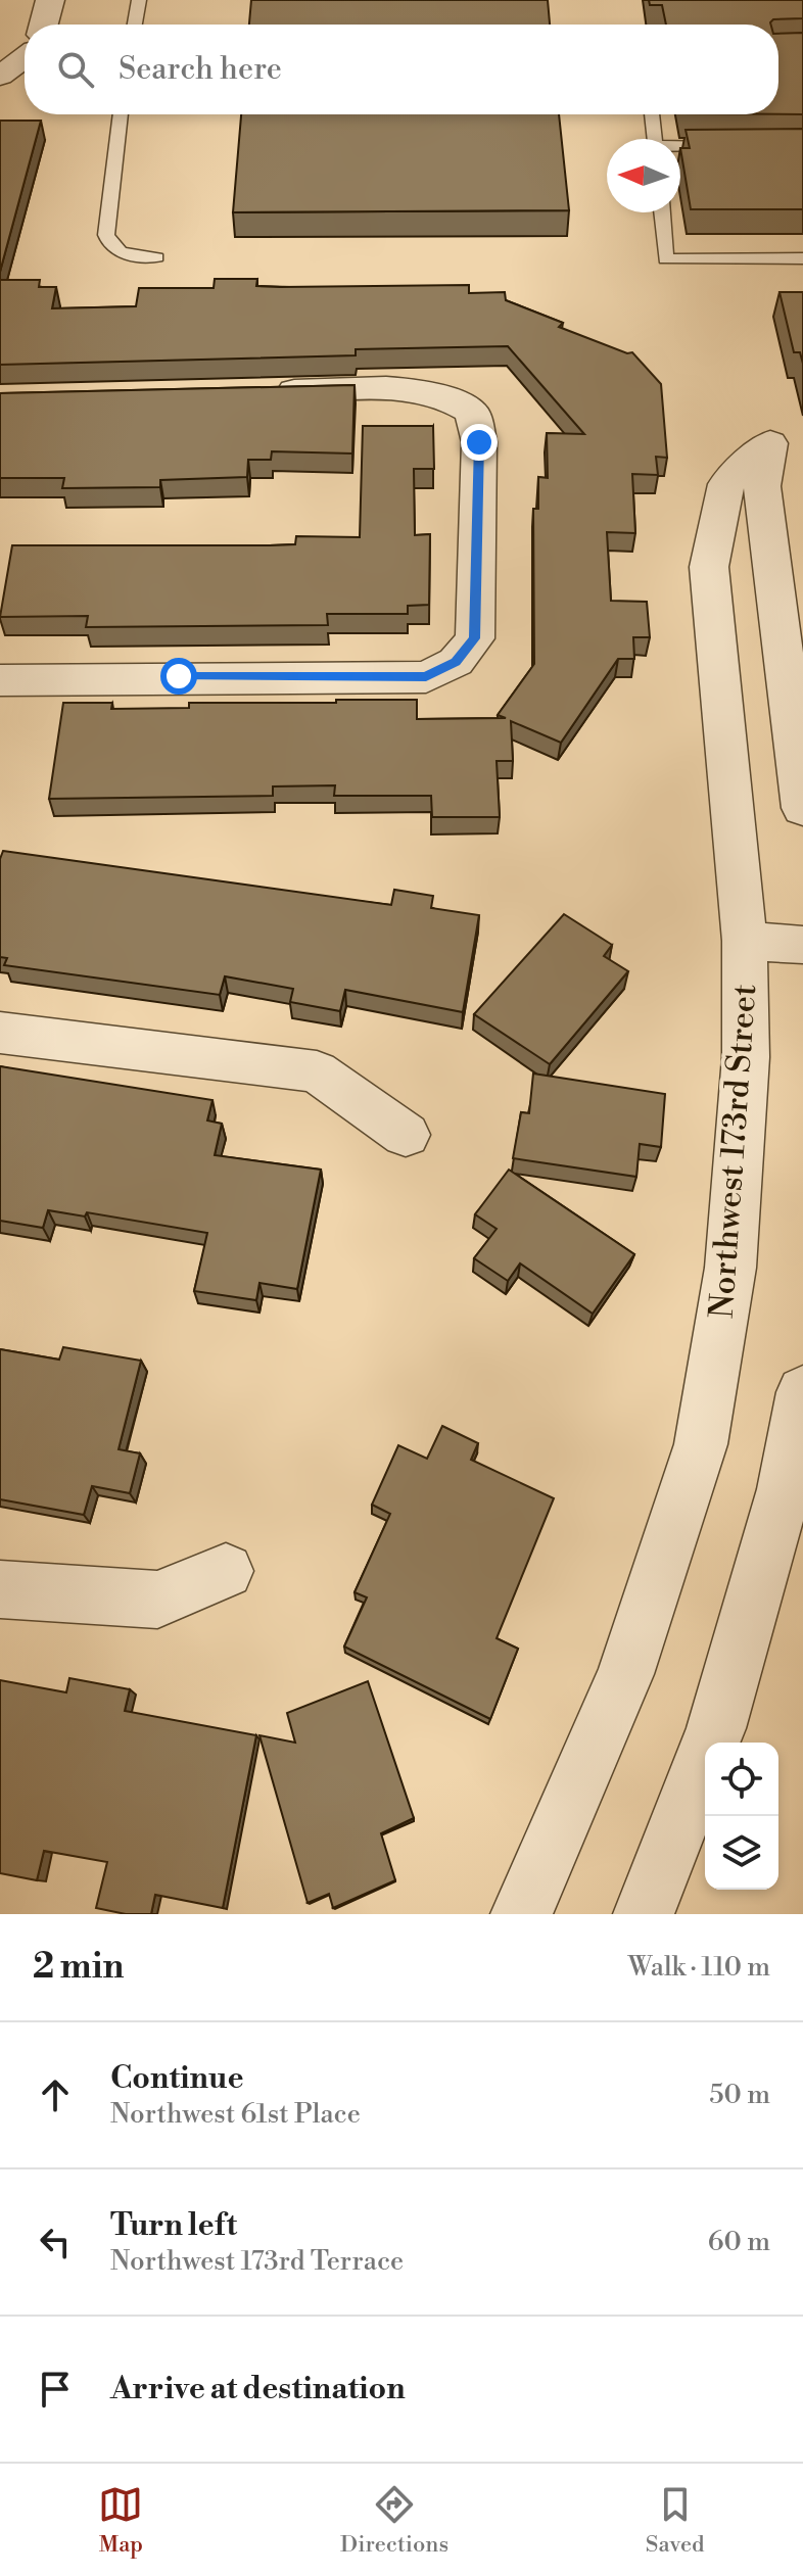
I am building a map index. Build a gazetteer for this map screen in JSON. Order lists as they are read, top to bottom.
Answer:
{
  "streets": {
    "street": ["Northwest 173rd Street"]
  },
  "north": "left",
  "page": {
    "search": "Search here",
    "heading": ["2 min", "Walk · 110 m"],
    "list": [
      ["Continue", "Northwest 61st Place", "50 m"],
      ["Turn left", "Northwest 173rd Terrace", "60 m"],
      "Arrive at destination"
    ],
    "nav": ["Map", "Directions", "Saved"]
  }
}
